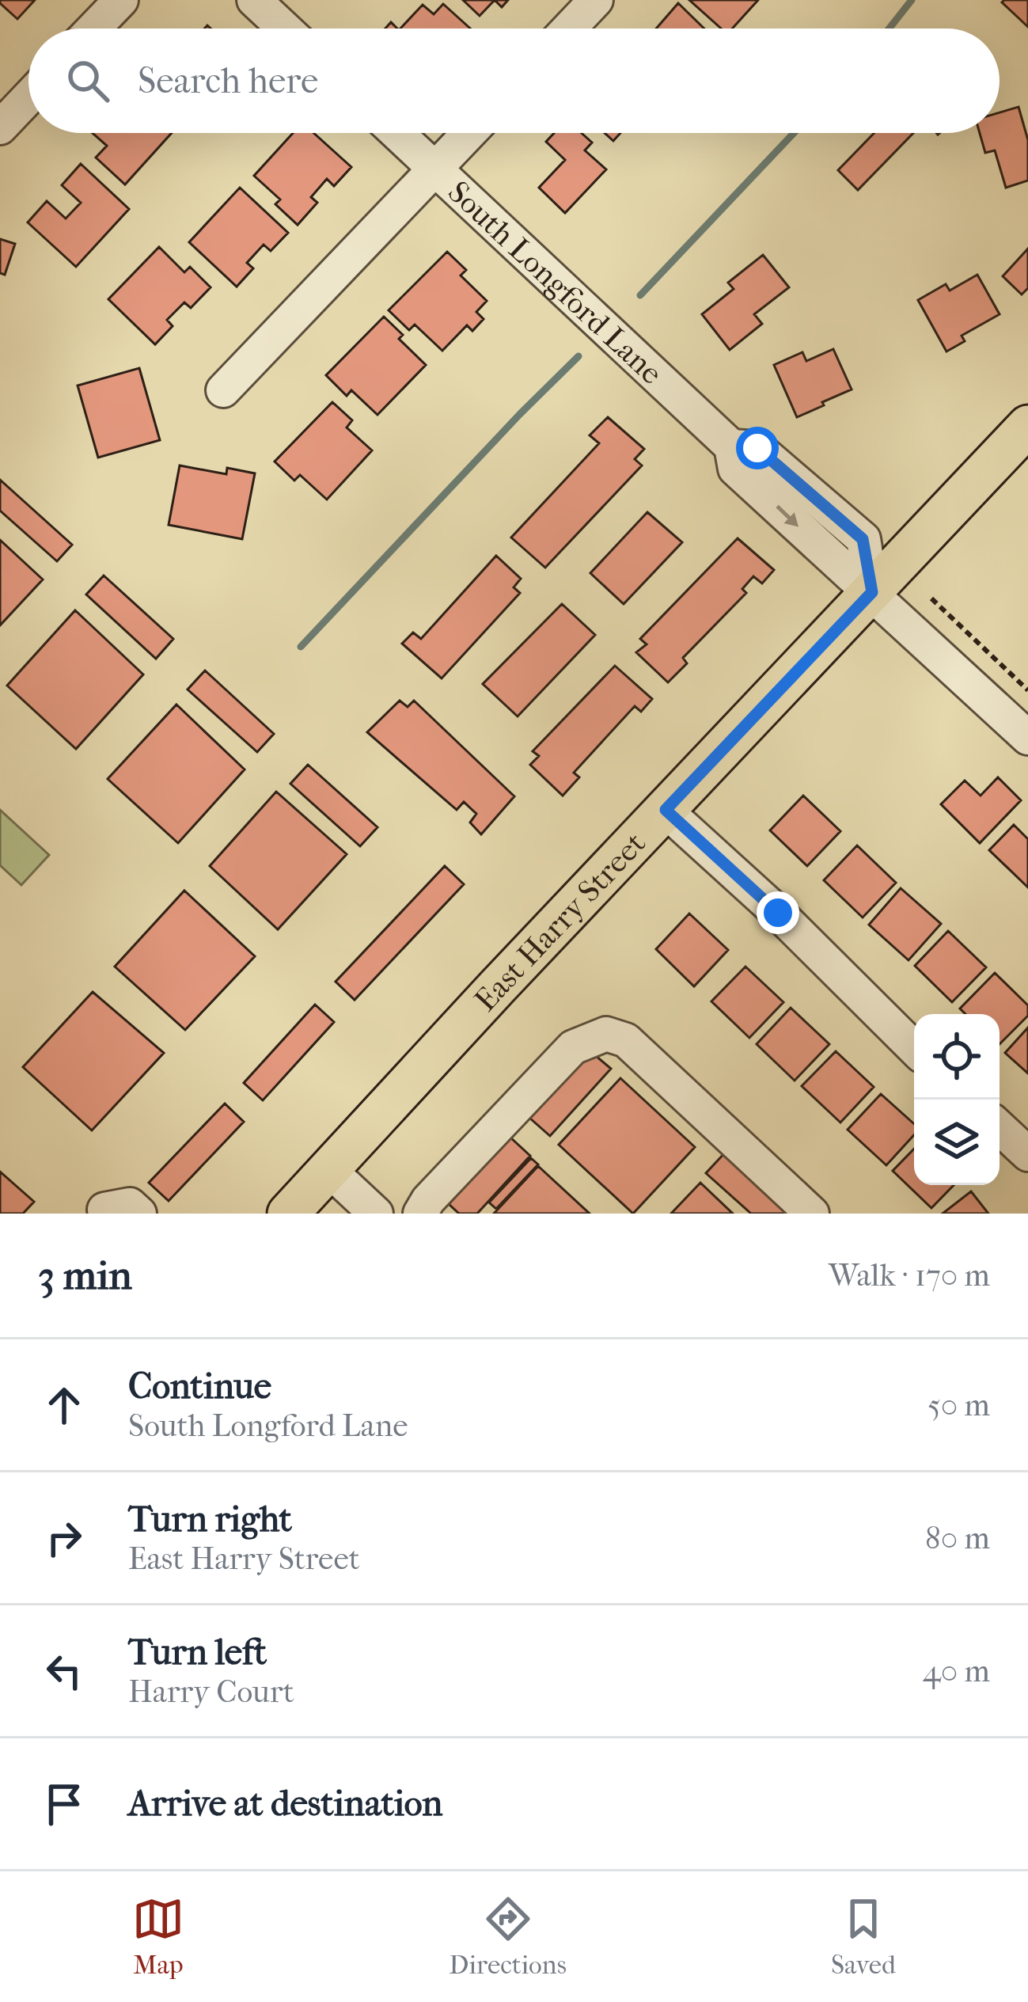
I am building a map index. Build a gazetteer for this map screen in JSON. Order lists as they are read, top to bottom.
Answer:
{
  "streets": {
    "main road": ["East Harry Street"],
    "street": ["South Longford Lane"]
  },
  "crossings": [
    ["South Longford Lane", "East Harry Street"]
  ],
  "page": {
    "search": "Search here",
    "heading": ["3 min", "Walk · 170 m"],
    "list": [
      ["Continue", "South Longford Lane", "50 m"],
      ["Turn right", "East Harry Street", "80 m"],
      ["Turn left", "Harry Court", "40 m"],
      "Arrive at destination"
    ],
    "nav": ["Map", "Directions", "Saved"]
  }
}
